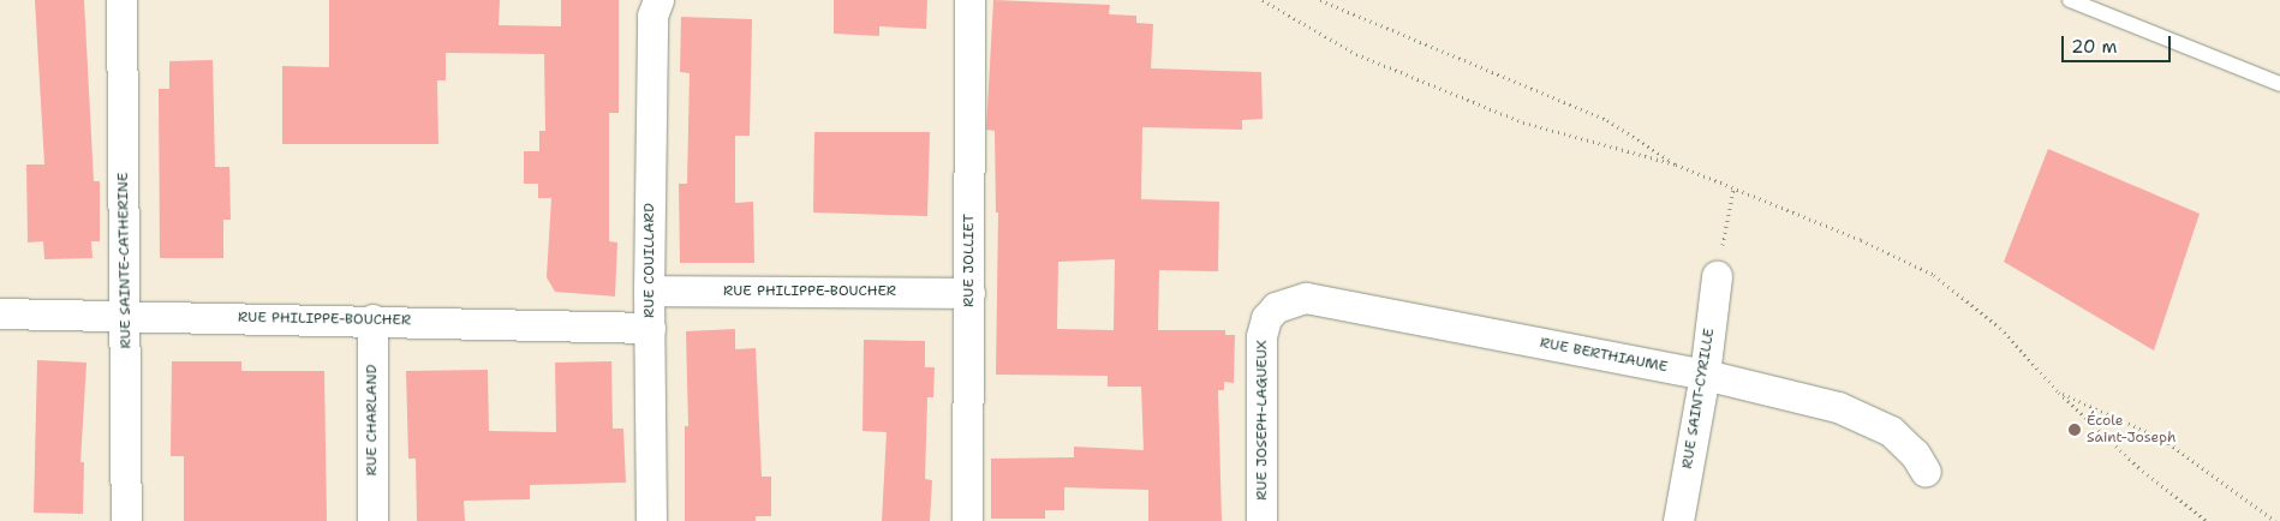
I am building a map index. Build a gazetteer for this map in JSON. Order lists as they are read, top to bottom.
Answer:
{
  "streets": {
    "street": [
      "RUE SAINTE-CATHERINE",
      "RUE COUILLARD",
      "RUE JOLLIET",
      "RUE PHILIPPE-BOUCHER",
      "RUE BERTHIAUME",
      "RUE SAINT-CYRILLE",
      "RUE CHARLAND",
      "RUE JOSEPH-LAGUEUX"
    ]
  },
  "crossings": [
    ["RUE SAINTE-CATHERINE", "RUE PHILIPPE-BOUCHER"],
    ["RUE COUILLARD", "RUE PHILIPPE-BOUCHER"],
    ["RUE JOLLIET", "RUE PHILIPPE-BOUCHER"],
    ["RUE PHILIPPE-BOUCHER", "RUE CHARLAND"],
    ["RUE BERTHIAUME", "RUE SAINT-CYRILLE"],
    ["RUE BERTHIAUME", "RUE JOSEPH-LAGUEUX"]
  ],
  "places": ["École Saint-Joseph"],
  "scale_bar": "20 m"
}
